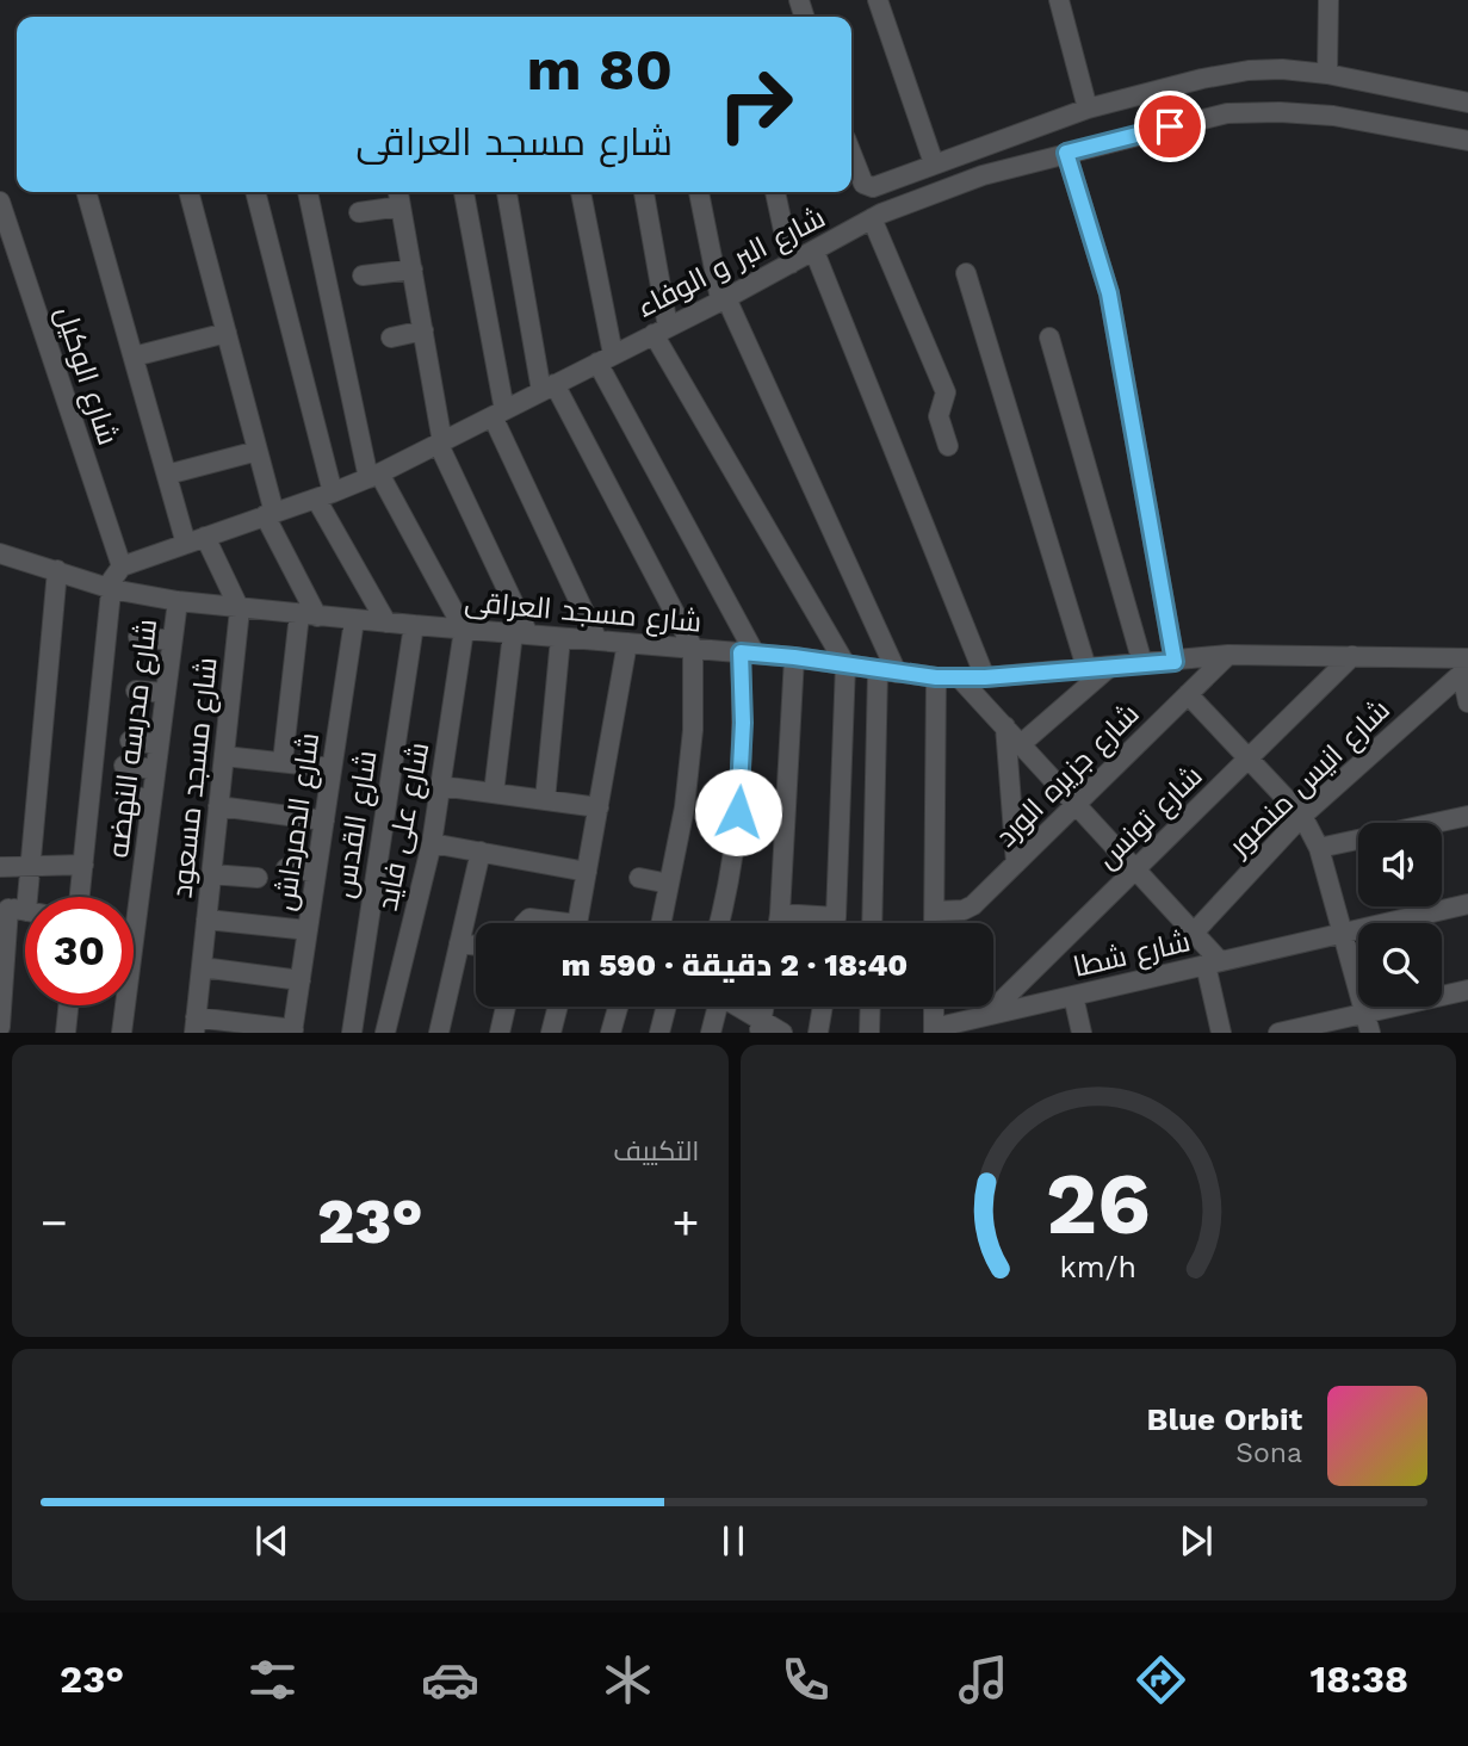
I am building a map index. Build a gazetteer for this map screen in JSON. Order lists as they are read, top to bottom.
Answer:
{
  "streets": {
    "street": [
      "شارع البر و الوفاء",
      "شارع الوكيل",
      "شارع مسجد العراقى",
      "شارع مدرسه النهضه",
      "شارع جزيره الورد",
      "شارع مسجد مسعود",
      "شارع انيس منصور",
      "شارع تونس",
      "شارع الدمرداش",
      "شارع القدس",
      "شارع على فايد",
      "شارع شطا"
    ]
  },
  "crossings": [
    ["شارع البر و الوفاء", "شارع الوكيل"],
    ["شارع مسجد العراقى", "شارع مدرسه النهضه"],
    ["شارع مسجد العراقى", "شارع جزيره الورد"],
    ["شارع مسجد العراقى", "شارع مسجد مسعود"],
    ["شارع مسجد العراقى", "شارع انيس منصور"],
    ["شارع مسجد العراقى", "شارع تونس"],
    ["شارع مسجد العراقى", "شارع الدمرداش"],
    ["شارع مسجد العراقى", "شارع القدس"],
    ["شارع مسجد العراقى", "شارع على فايد"],
    ["شارع تونس", "شارع شطا"]
  ],
  "page": {
    "turn": ["80 m", "شارع مسجد العراقى"],
    "limit": "30",
    "trip": "18:40 · 2 دقيقة · 590 m",
    "tile": "التكييف",
    "heat": ["−", "23°", "+"],
    "song": ["Blue Orbit", "Sona"],
    "tabs": ["18:38", "23°"],
    "gauge": ["26", "km/h"]
  }
}
